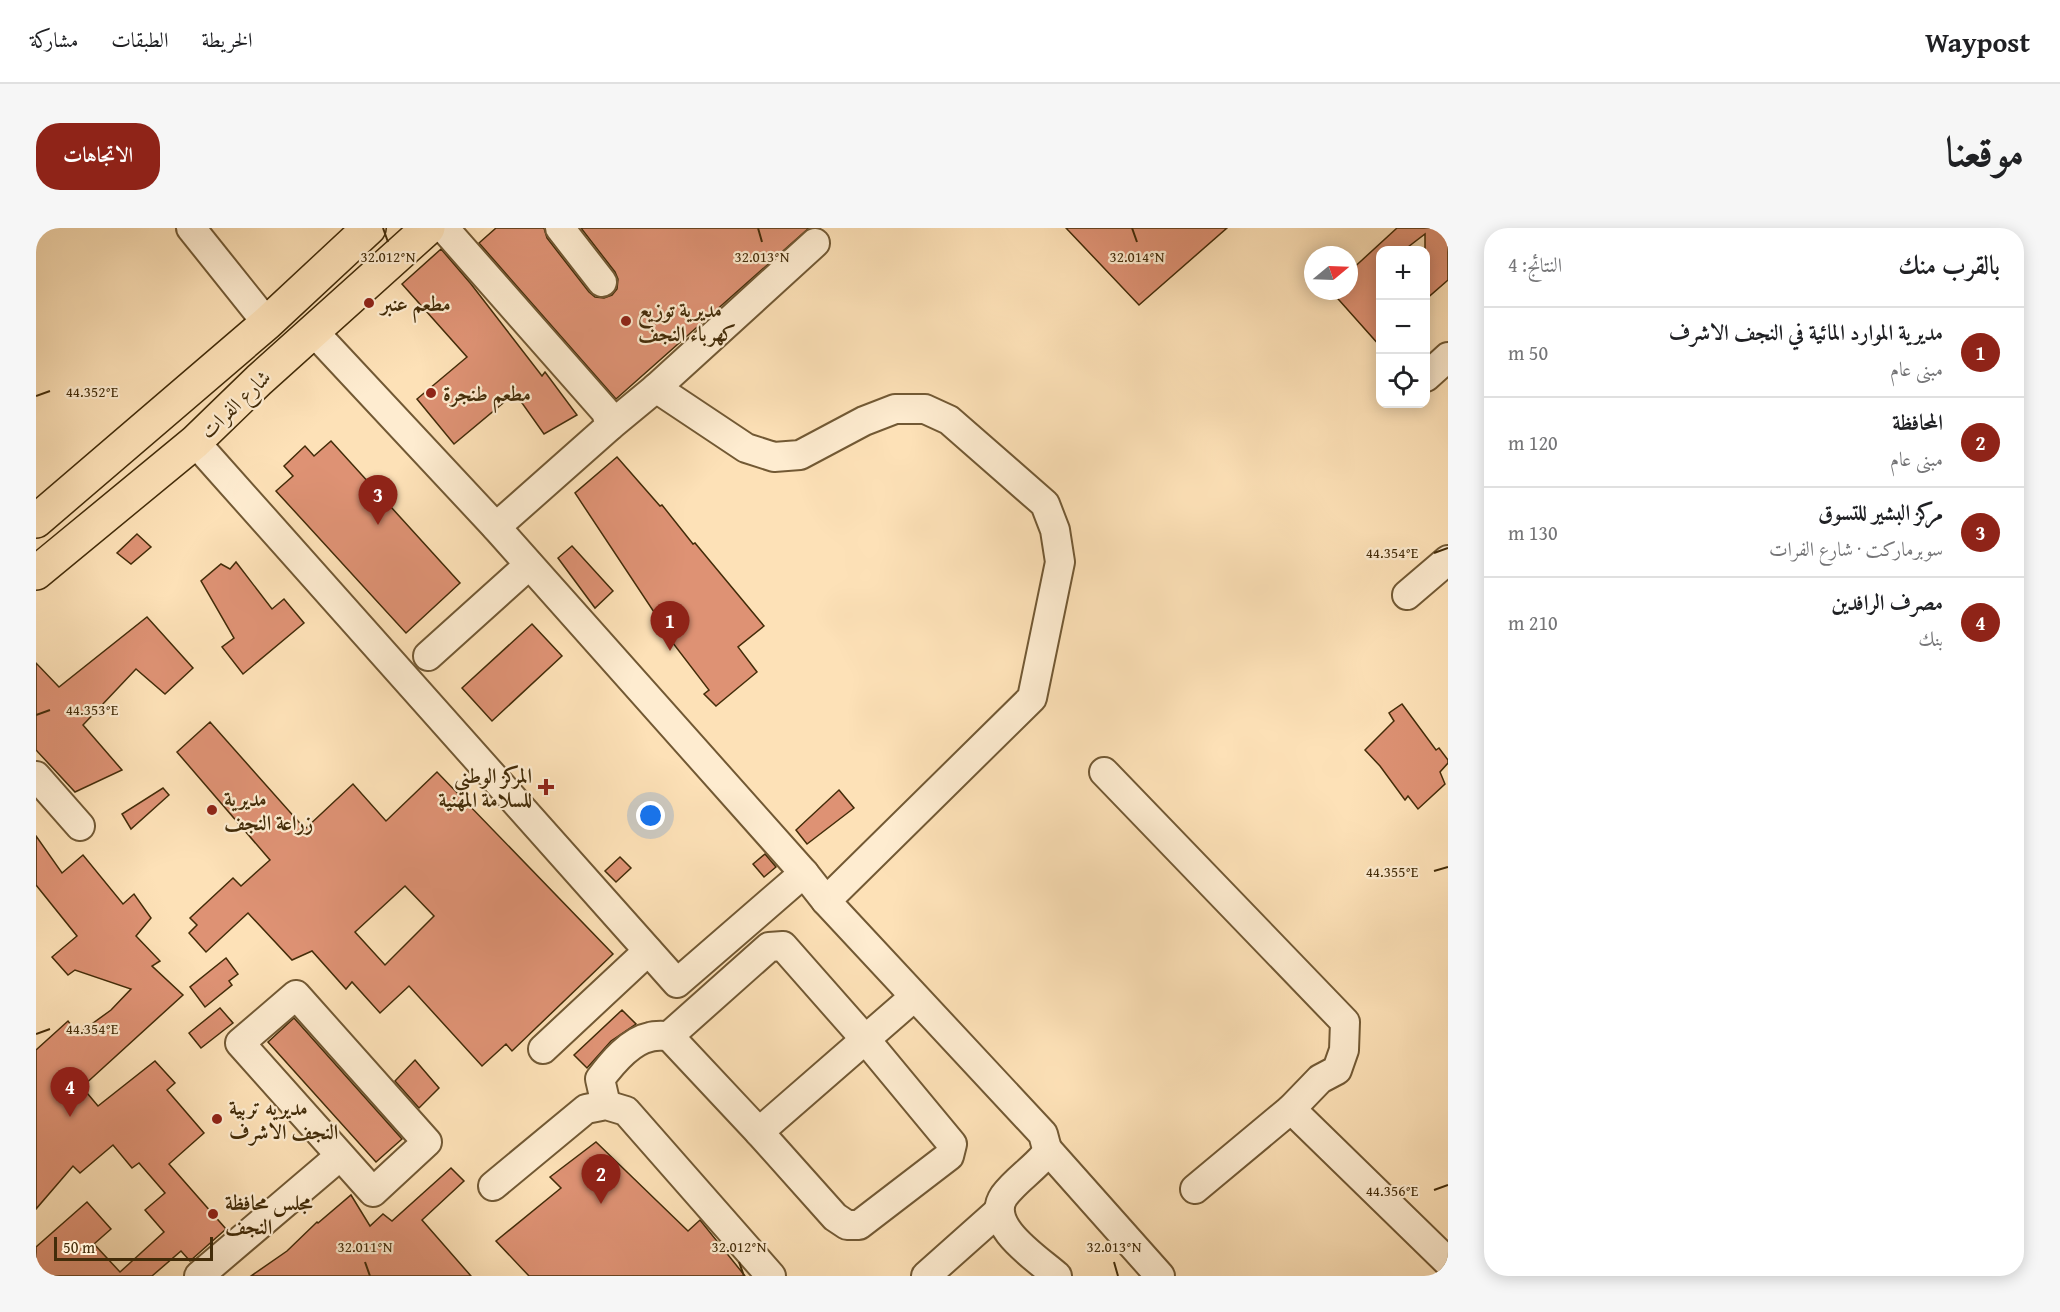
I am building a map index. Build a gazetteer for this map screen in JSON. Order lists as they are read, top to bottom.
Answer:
{
  "streets": {
    "main road": ["شارع الفرات"]
  },
  "places": {
    "other": [
      "مطعم عنبر",
      "مديرية توزيع كهرباء النجف",
      "مطعم طنجرة",
      "مديرية زراعة النجف",
      "مديريه تربية النجف الاشرف",
      "مجلس محافظة النجف"
    ],
    "health": ["المركز الوطني للسلامة المهنية"]
  },
  "scale_bar": "50 m",
  "north": "right",
  "page": {
    "header": "Waypost",
    "nav": ["الخريطة", "الطبقات", "مشاركة"],
    "title": "موقعنا",
    "buttons": "الاتجاهات",
    "heading": ["بالقرب منك", "النتائج: 4"],
    "map_buttons": ["+", "−"],
    "list": [
      {
        "mark": "1",
        "name": "مديرية الموارد المائية في النجف الاشرف",
        "note": "مبنى عام",
        "value": "50 m"
      },
      {
        "mark": "2",
        "name": "المحافظة",
        "note": "مبنى عام",
        "value": "120 m"
      },
      {
        "mark": "3",
        "name": "مركز البشير للتسوق",
        "note": "سوبرماركت · شارع الفرات",
        "value": "130 m"
      },
      {
        "mark": "4",
        "name": "مصرف الرافدين",
        "note": "بنك",
        "value": "210 m"
      }
    ],
    "pins": [
      "3",
      "1",
      "4",
      "2"
    ],
    "scale": "50 m"
  },
  "coordinates": [
    "32.012°N",
    "32.013°N",
    "32.014°N",
    "44.352°E",
    "44.354°E",
    "44.353°E",
    "44.355°E",
    "44.356°E",
    "32.011°N"
  ]
}
